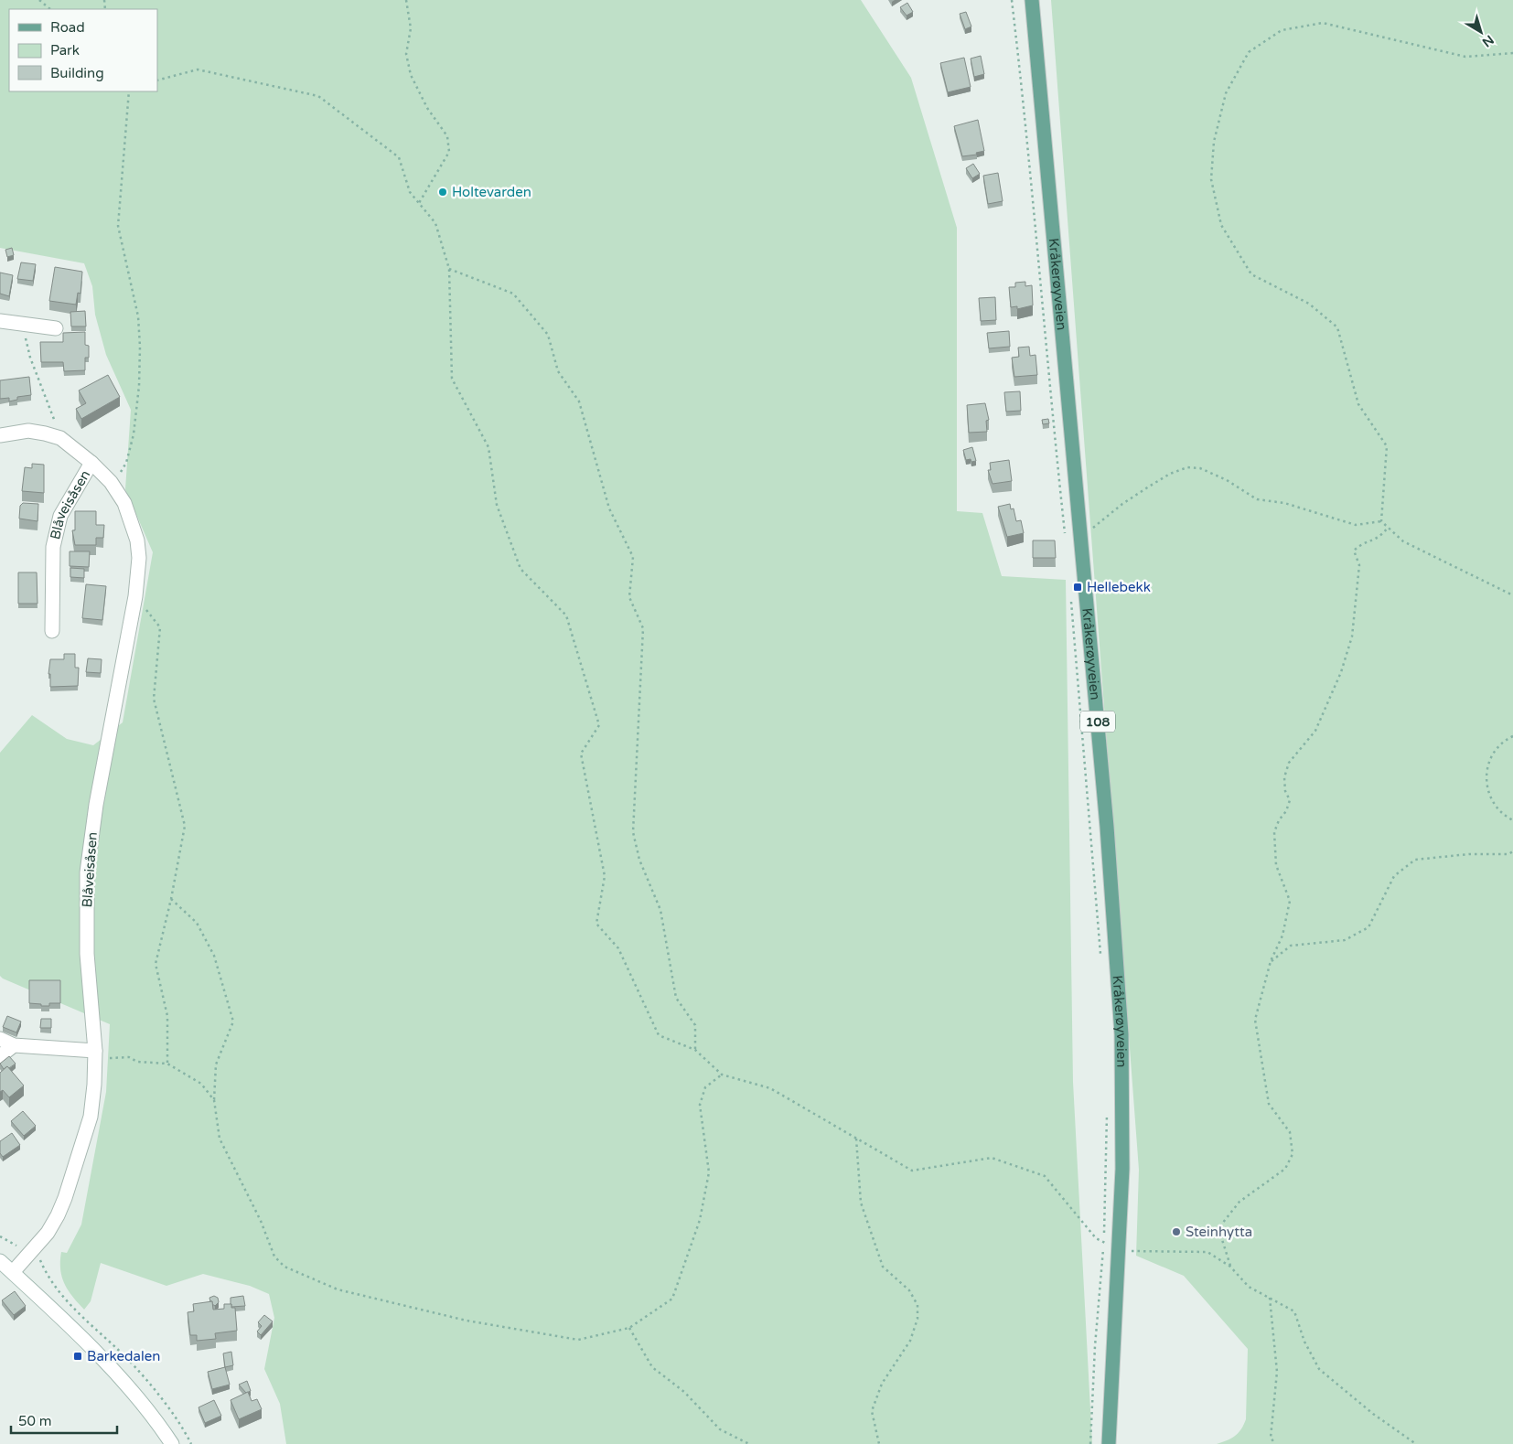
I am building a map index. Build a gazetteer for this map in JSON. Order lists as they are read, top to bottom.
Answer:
{
  "streets": {
    "main road": ["Kråkerøyveien", "108"],
    "street": ["Blåveisåsen"]
  },
  "places": {
    "other": ["Holtevarden", "Steinhytta"],
    "transit": ["Hellebekk", "Barkedalen"]
  },
  "legend": ["Road", "Park", "Building"],
  "scale_bar": "50 m",
  "north": "bottom right"
}
